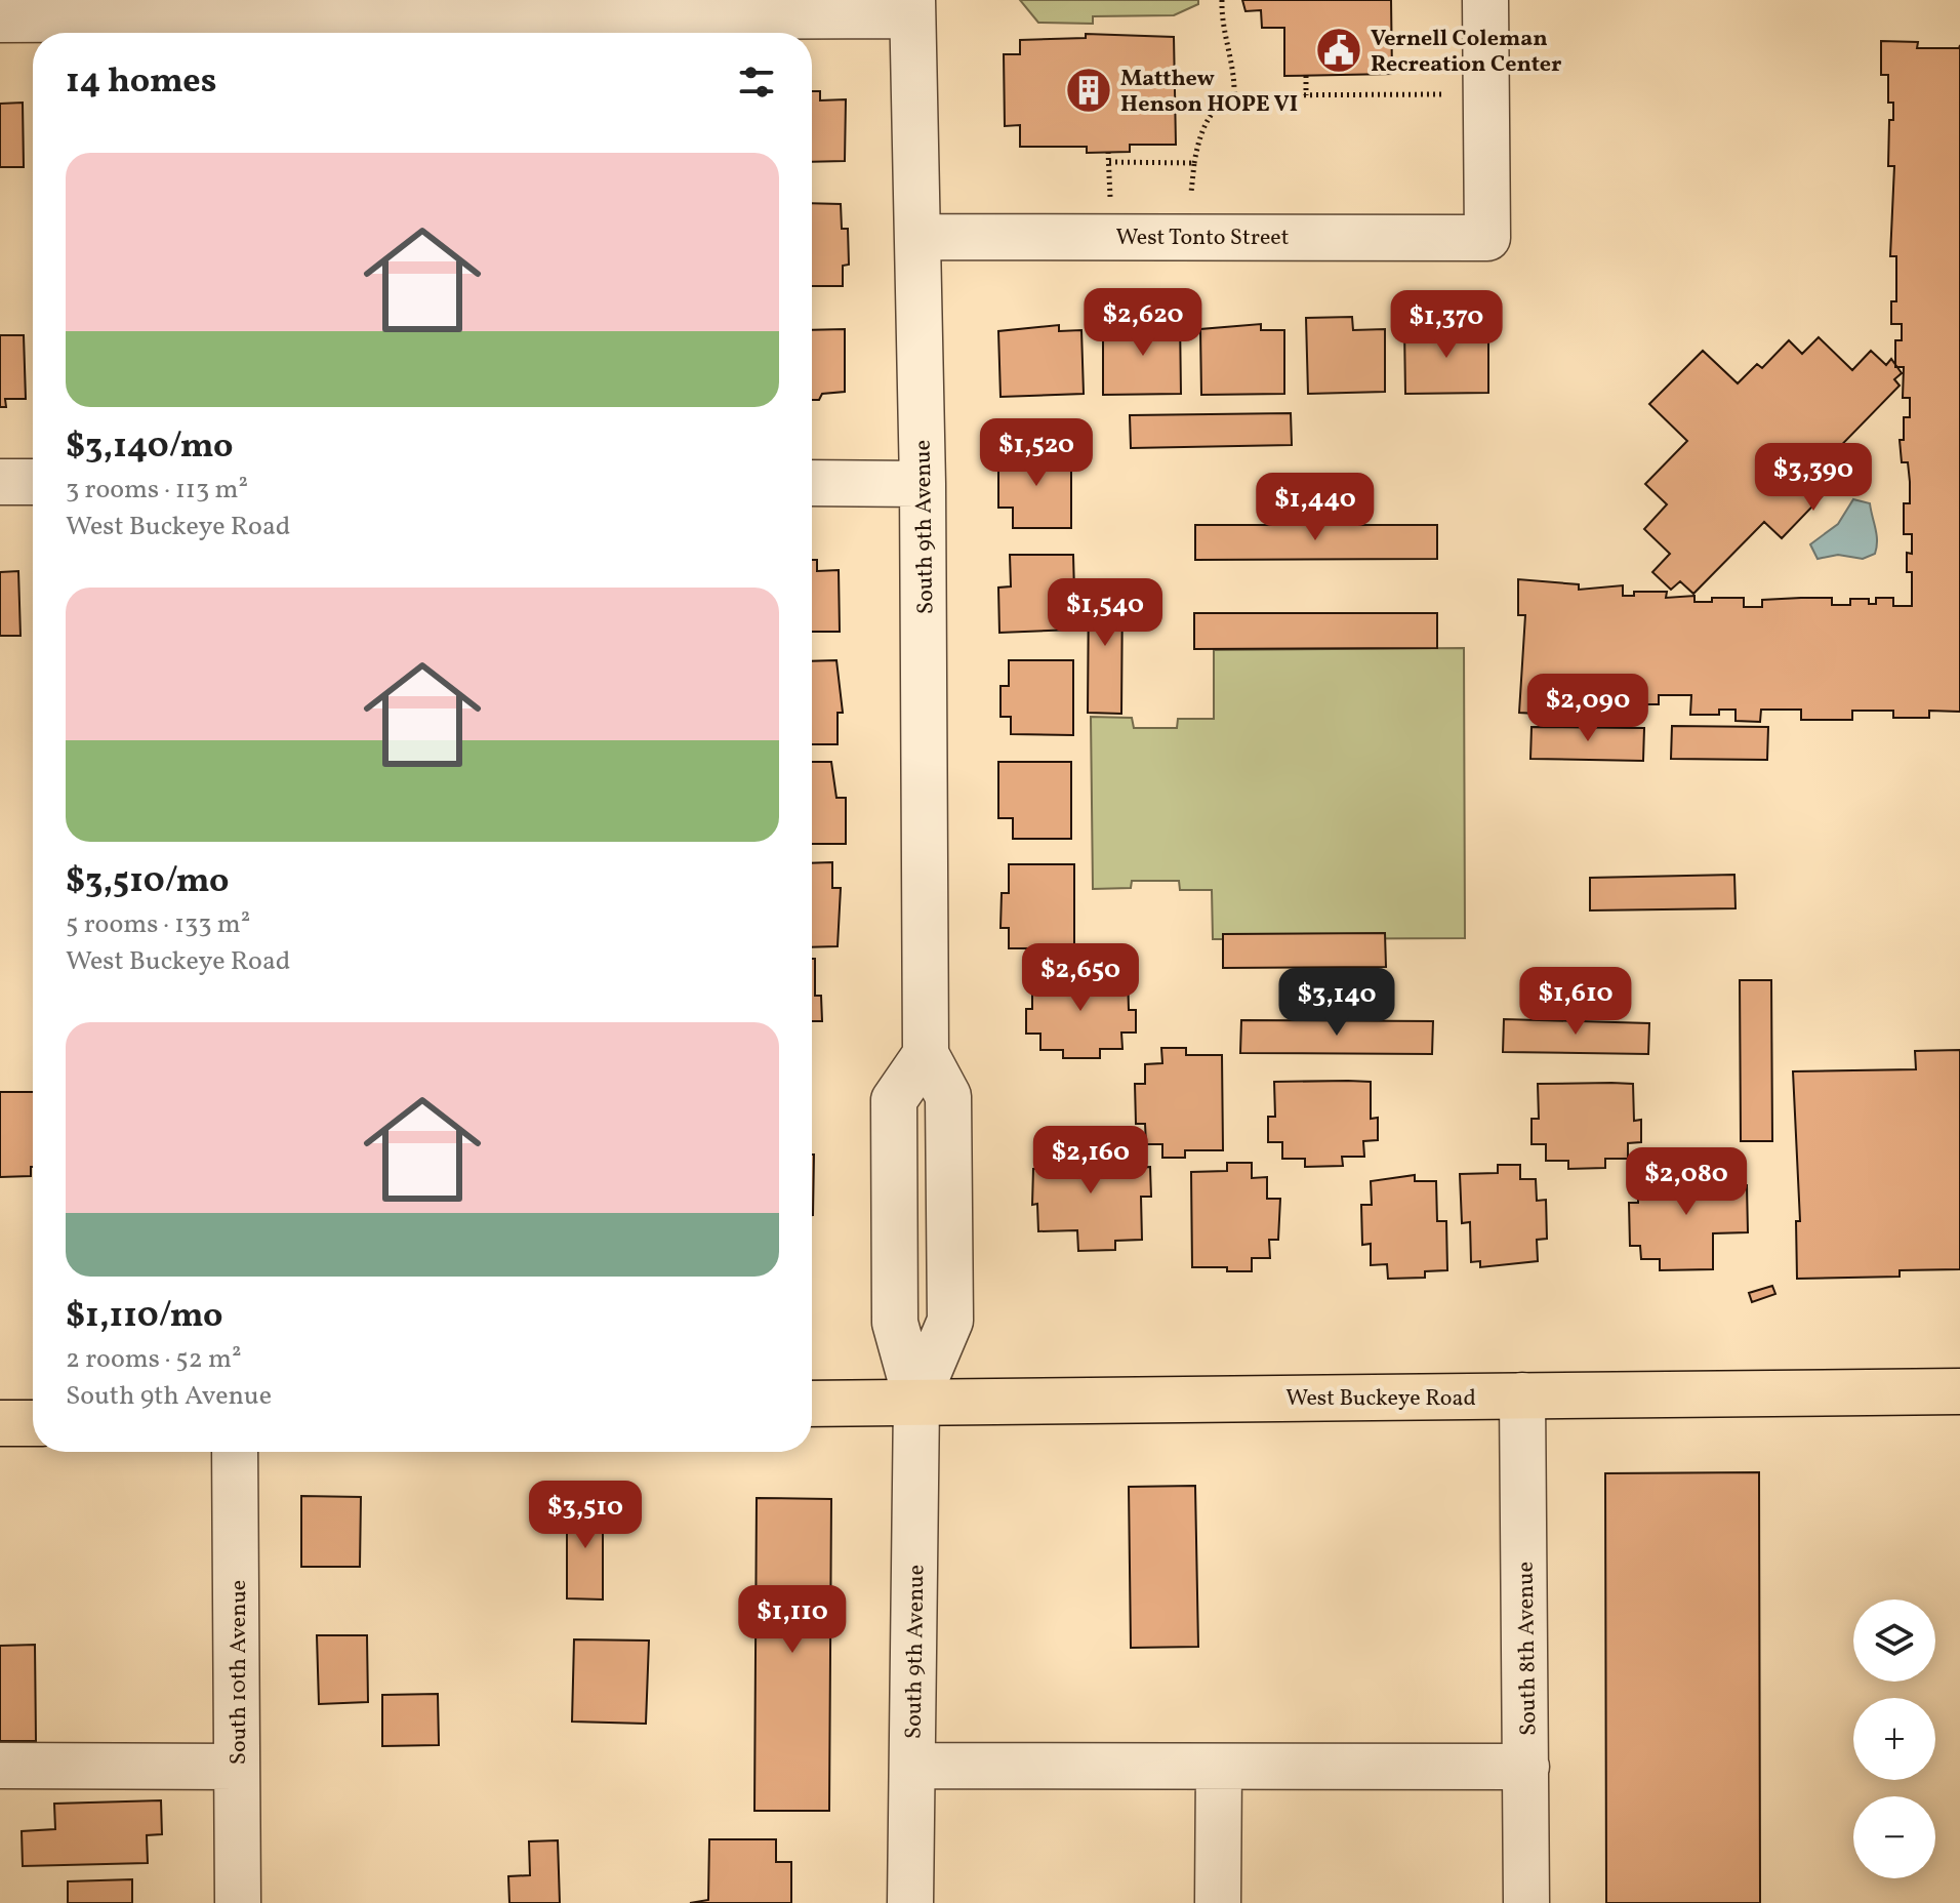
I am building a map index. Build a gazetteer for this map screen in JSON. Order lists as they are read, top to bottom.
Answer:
{
  "streets": {
    "main road": ["West Buckeye Road"],
    "street": [
      "West Tonto Street",
      "South 9th Avenue",
      "South 8th Avenue",
      "South 10th Avenue"
    ]
  },
  "crossings": [
    ["West Tonto Street", "South 9th Avenue"],
    ["South 9th Avenue", "West Buckeye Road"],
    ["West Buckeye Road", "South 8th Avenue"]
  ],
  "places": {
    "public building": ["Vernell Coleman Recreation Center"],
    "building": ["Matthew Henson HOPE VI"]
  },
  "page": {
    "heading": "14 homes",
    "list": [
      {
        "name": "$3,140/mo",
        "note": "3 rooms · 113 m² · West Buckeye Road"
      },
      {
        "name": "$3,510/mo",
        "note": "5 rooms · 133 m² · West Buckeye Road"
      },
      {
        "name": "$1,110/mo",
        "note": "2 rooms · 52 m² · South 9th Avenue"
      }
    ],
    "price": [
      "$2,620",
      "$1,370",
      "$1,520",
      "$3,390",
      "$1,440",
      "$1,540",
      "$2,090",
      "$2,650",
      "$1,610",
      "$3,140",
      "$2,160",
      "$2,080",
      "$3,510",
      "$1,110"
    ],
    "map_buttons": ["+", "−"]
  }
}
